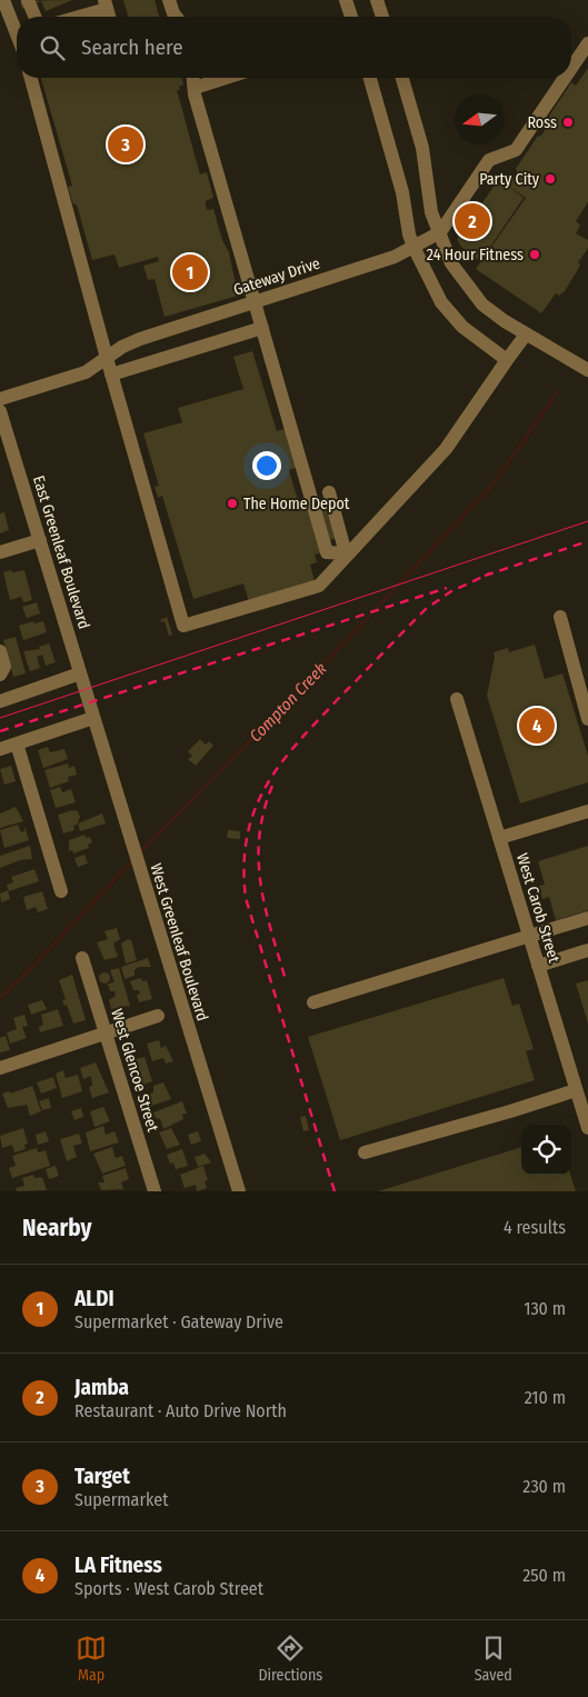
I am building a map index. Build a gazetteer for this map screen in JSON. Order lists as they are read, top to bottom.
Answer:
{
  "streets": {
    "street": [
      "Gateway Drive",
      "East Greenleaf Boulevard",
      "West Carob Street",
      "West Greenleaf Boulevard",
      "West Glencoe Street"
    ]
  },
  "crossings": [
    ["East Greenleaf Boulevard", "West Greenleaf Boulevard"]
  ],
  "water": ["Compton Creek"],
  "places": [
    "Ross",
    "Party City",
    "24 Hour Fitness",
    "The Home Depot"
  ],
  "north": "left",
  "page": {
    "search": "Search here",
    "pins": [
      "3",
      "2",
      "1",
      "4"
    ],
    "heading": ["Nearby", "4 results"],
    "list": [
      {
        "mark": "1",
        "name": "ALDI",
        "note": "Supermarket · Gateway Drive",
        "value": "130 m"
      },
      {
        "mark": "2",
        "name": "Jamba",
        "note": "Restaurant · Auto Drive North",
        "value": "210 m"
      },
      {
        "mark": "3",
        "name": "Target",
        "note": "Supermarket",
        "value": "230 m"
      },
      {
        "mark": "4",
        "name": "LA Fitness",
        "note": "Sports · West Carob Street",
        "value": "250 m"
      }
    ],
    "nav": ["Map", "Directions", "Saved"]
  }
}
